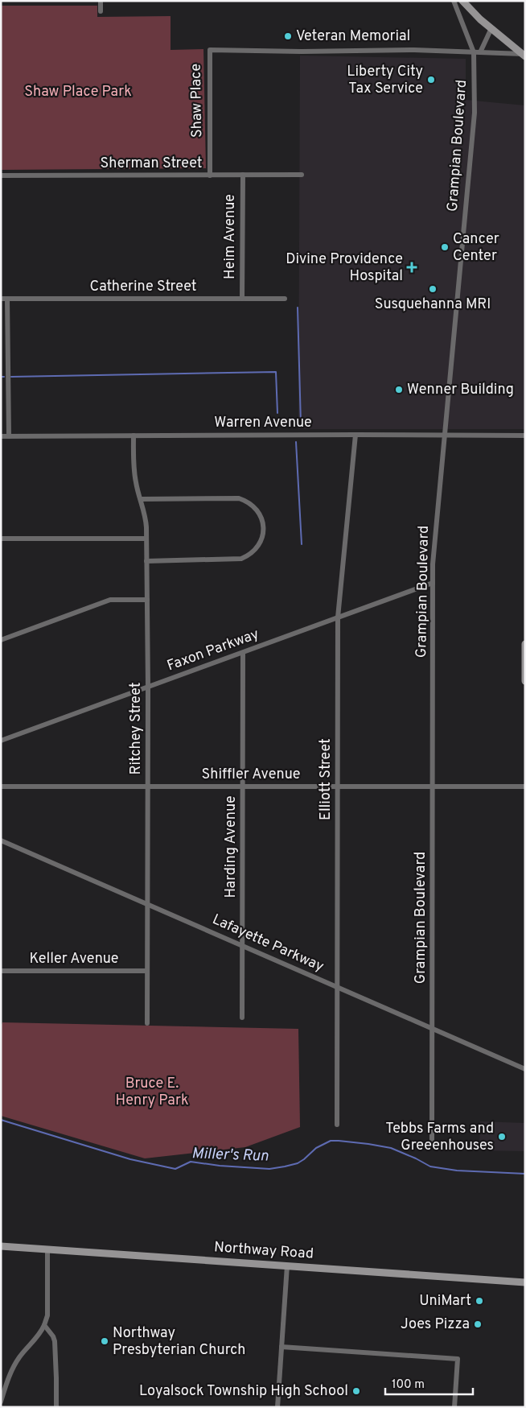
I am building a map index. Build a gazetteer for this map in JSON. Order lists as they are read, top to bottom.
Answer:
{
  "streets": {
    "street": [
      "Shaw Place",
      "Grampian Boulevard",
      "Sherman Street",
      "Heim Avenue",
      "Catherine Street",
      "Warren Avenue",
      "Faxon Parkway",
      "Ritchey Street",
      "Shiffler Avenue",
      "Elliott Street",
      "Harding Avenue",
      "Lafayette Parkway",
      "Keller Avenue",
      "Northway Road"
    ]
  },
  "crossings": [
    ["Shaw Place", "Grampian Boulevard"],
    ["Shaw Place", "Sherman Street"],
    ["Grampian Boulevard", "Warren Avenue"],
    ["Grampian Boulevard", "Faxon Parkway"],
    ["Grampian Boulevard", "Shiffler Avenue"],
    ["Grampian Boulevard", "Lafayette Parkway"],
    ["Sherman Street", "Heim Avenue"],
    ["Heim Avenue", "Catherine Street"],
    ["Warren Avenue", "Ritchey Street"],
    ["Warren Avenue", "Elliott Street"],
    ["Faxon Parkway", "Ritchey Street"],
    ["Faxon Parkway", "Elliott Street"],
    ["Faxon Parkway", "Harding Avenue"],
    ["Ritchey Street", "Shiffler Avenue"],
    ["Ritchey Street", "Lafayette Parkway"],
    ["Ritchey Street", "Keller Avenue"],
    ["Shiffler Avenue", "Elliott Street"],
    ["Shiffler Avenue", "Harding Avenue"],
    ["Elliott Street", "Lafayette Parkway"],
    ["Harding Avenue", "Lafayette Parkway"]
  ],
  "water": ["Miller's Run"],
  "parks": ["Shaw Place Park", "Bruce E. Henry Park"],
  "places": {
    "other": [
      "Veteran Memorial",
      "Liberty City Tax Service",
      "Cancer Center",
      "Susquehanna MRI",
      "Wenner Building",
      "Tebbs Farms and Greeenhouses",
      "UniMart",
      "Joes Pizza",
      "Northway Presbyterian Church",
      "Loyalsock Township High School"
    ],
    "health": ["Divine Providence Hospital"]
  },
  "scale_bar": "100 m"
}
